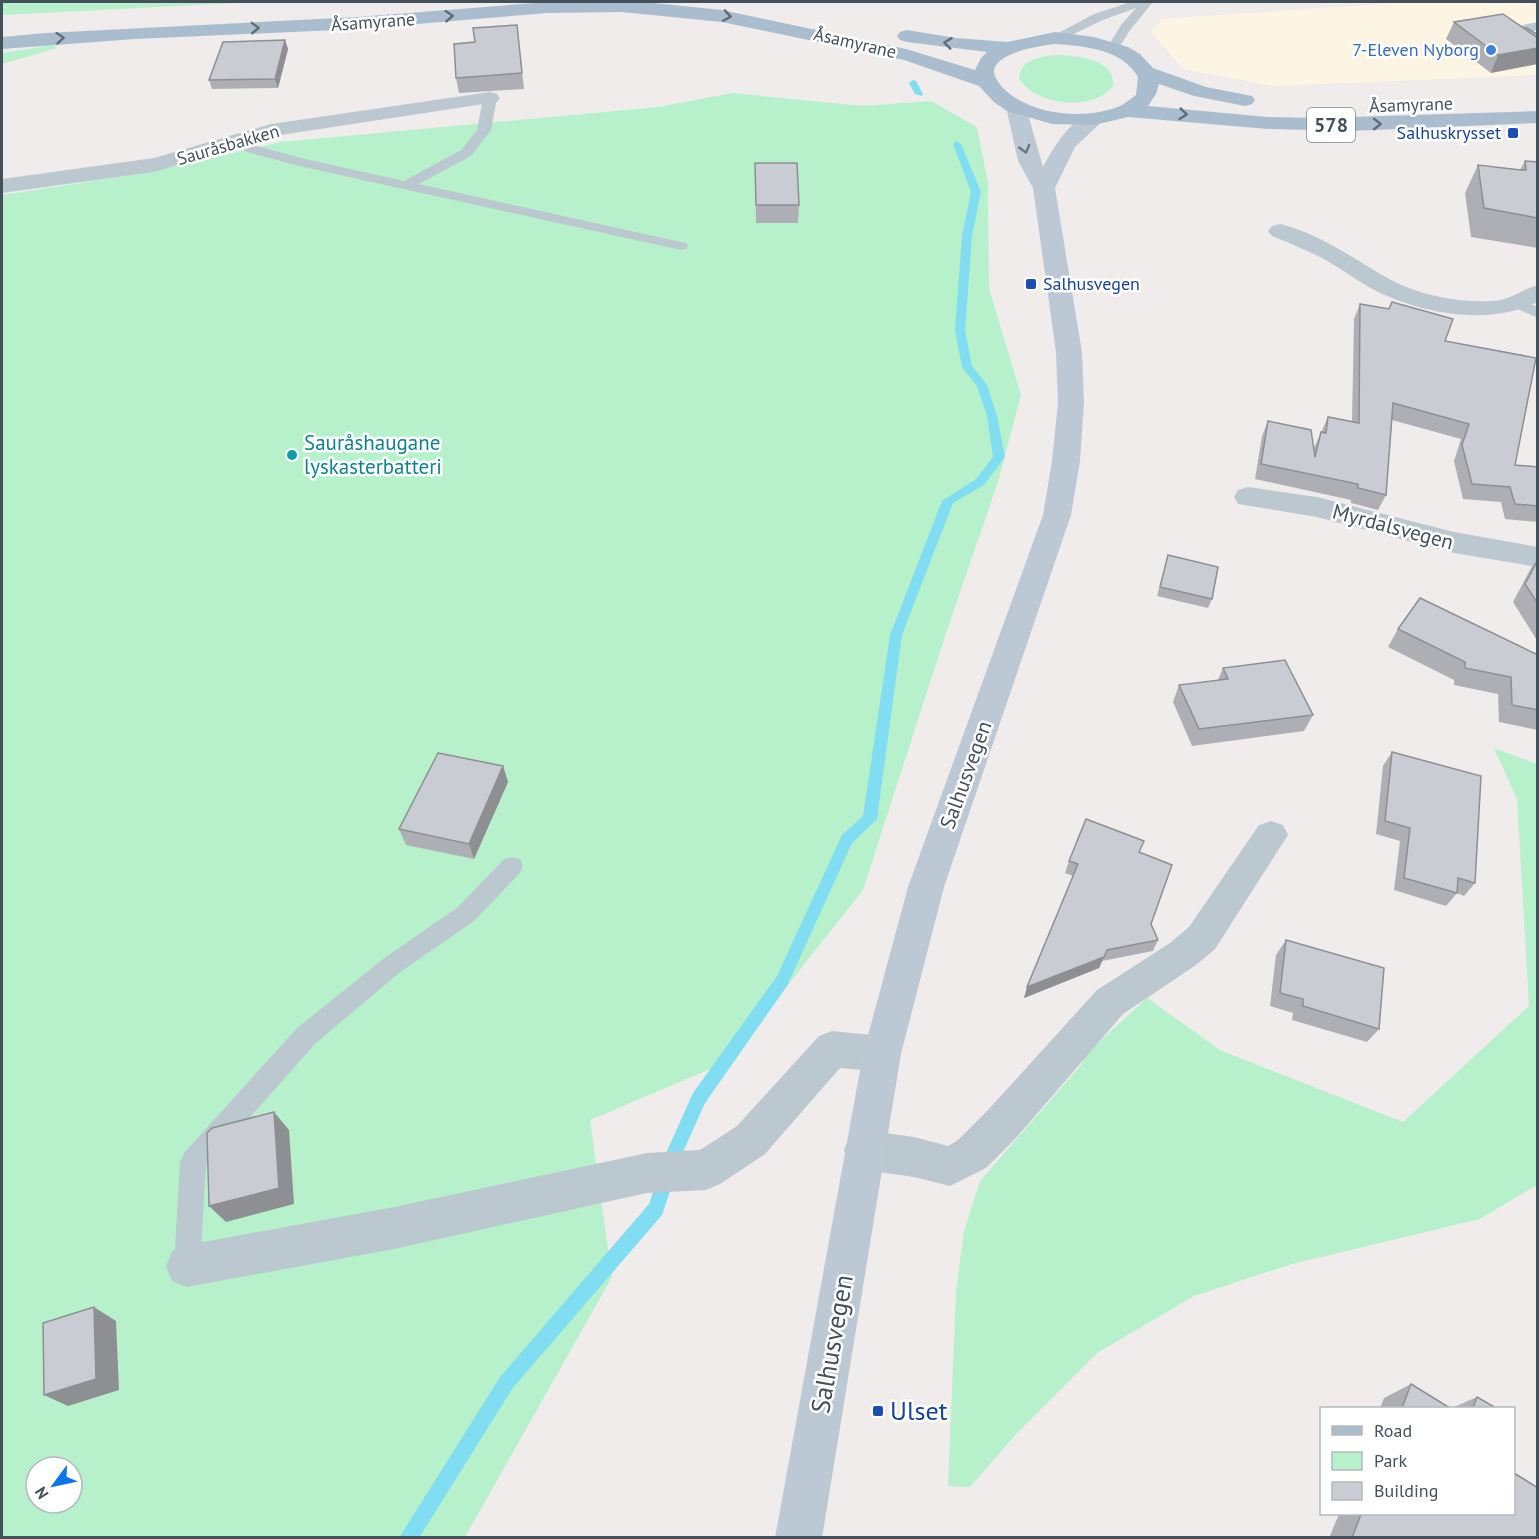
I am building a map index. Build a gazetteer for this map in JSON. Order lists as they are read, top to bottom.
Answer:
{
  "streets": {
    "main road": ["Åsamyrane", "578", "Salhusvegen"],
    "street": ["Sauråsbakken", "Myrdalsvegen"]
  },
  "crossings": [
    ["Åsamyrane", "578"],
    ["578", "Salhusvegen"]
  ],
  "places": {
    "other": ["7-Eleven Nyborg", "Sauråshaugane lyskasterbatteri"],
    "transit": ["Salhuskrysset", "Salhusvegen", "Ulset"]
  },
  "legend": ["Road", "Park", "Building"],
  "north": "bottom left"
}
